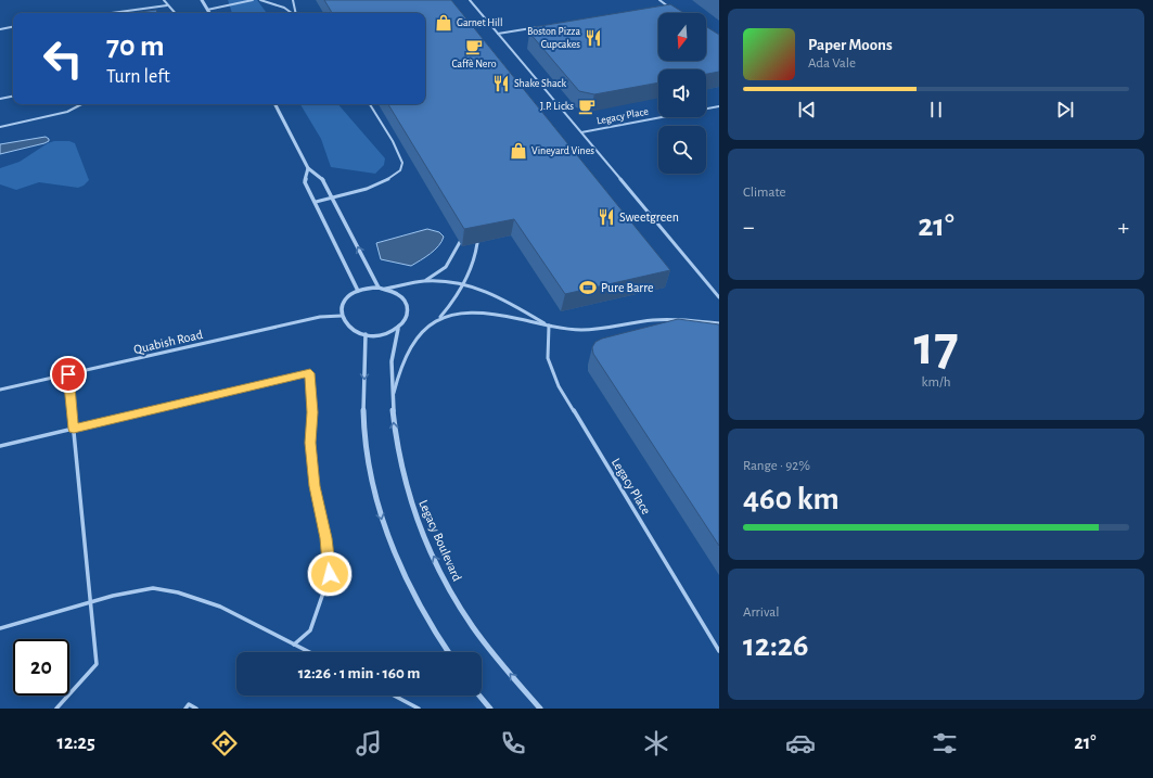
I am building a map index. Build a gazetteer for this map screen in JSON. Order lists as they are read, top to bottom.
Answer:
{
  "streets": {
    "street": ["Legacy Boulevard"],
    "lane": ["Legacy Place", "Quabish Road"]
  },
  "crossings": [
    ["Quabish Road", "Legacy Boulevard"]
  ],
  "places": {
    "shop": ["Garnet Hill", "Vineyard Vines"],
    "restaurant": ["Boston Pizza Cupcakes", "Shake Shack", "Sweetgreen"],
    "cafe": ["Caffè Nero", "J.P. Licks"],
    "sports": ["Pure Barre"]
  },
  "north": "bottom",
  "page": {
    "turn": ["70 m", "Turn left"],
    "song": ["Paper Moons", "Ada Vale"],
    "tile": [
      "Climate",
      ["17", "km/h"],
      ["Range · 92%", "460 km"],
      ["Arrival", "12:26"]
    ],
    "heat": ["−", "21°", "+"],
    "limit": "20",
    "trip": "12:26 · 1 min · 160 m",
    "tabs": ["12:25", "21°"]
  }
}
